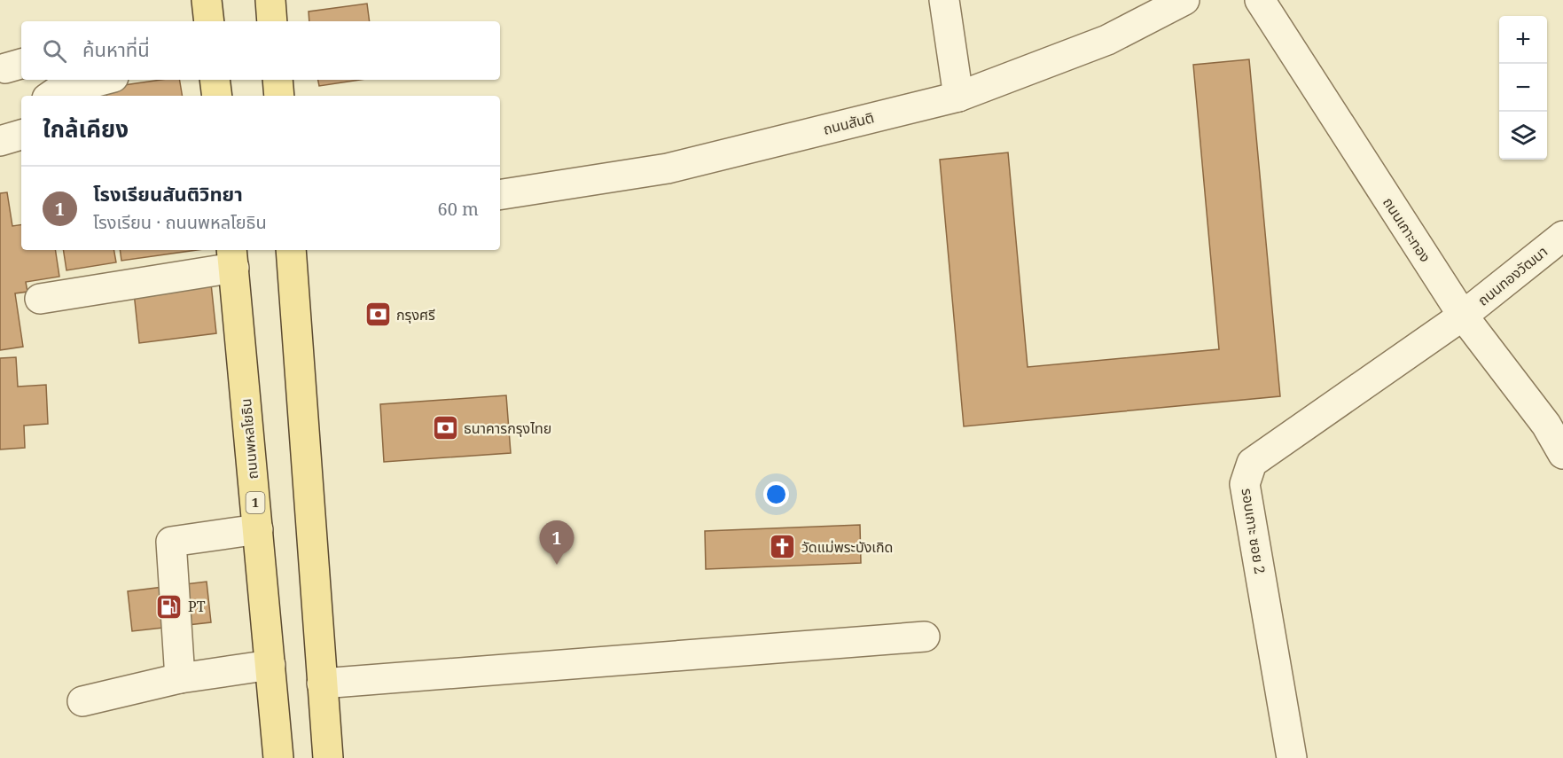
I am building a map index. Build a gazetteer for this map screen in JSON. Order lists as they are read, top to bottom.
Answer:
{
  "streets": {
    "main road": ["ถนนพหลโยธิน", "1"],
    "street": [
      "ถนนสันติ",
      "ถนนเกาะทอง",
      "ถนนทองวัฒนา",
      "รอบเกาะ ซอย 2"
    ]
  },
  "crossings": [
    ["ถนนเกาะทอง", "ถนนทองวัฒนา"],
    ["ถนนเกาะทอง", "รอบเกาะ ซอย 2"],
    ["ถนนทองวัฒนา", "รอบเกาะ ซอย 2"]
  ],
  "places": {
    "bank": ["กรุงศรี", "ธนาคารกรุงไทย"],
    "church": ["วัดแม่พระบังเกิด"],
    "fuel station": ["PT"]
  },
  "page": {
    "map_buttons": ["+", "−"],
    "search": "ค้นหาที่นี่",
    "heading": "ใกล้เคียง",
    "list": [
      {
        "mark": "1",
        "name": "โรงเรียนสันติวิทยา",
        "note": "โรงเรียน · ถนนพหลโยธิน",
        "value": "60 m"
      }
    ],
    "pins": "1"
  }
}
